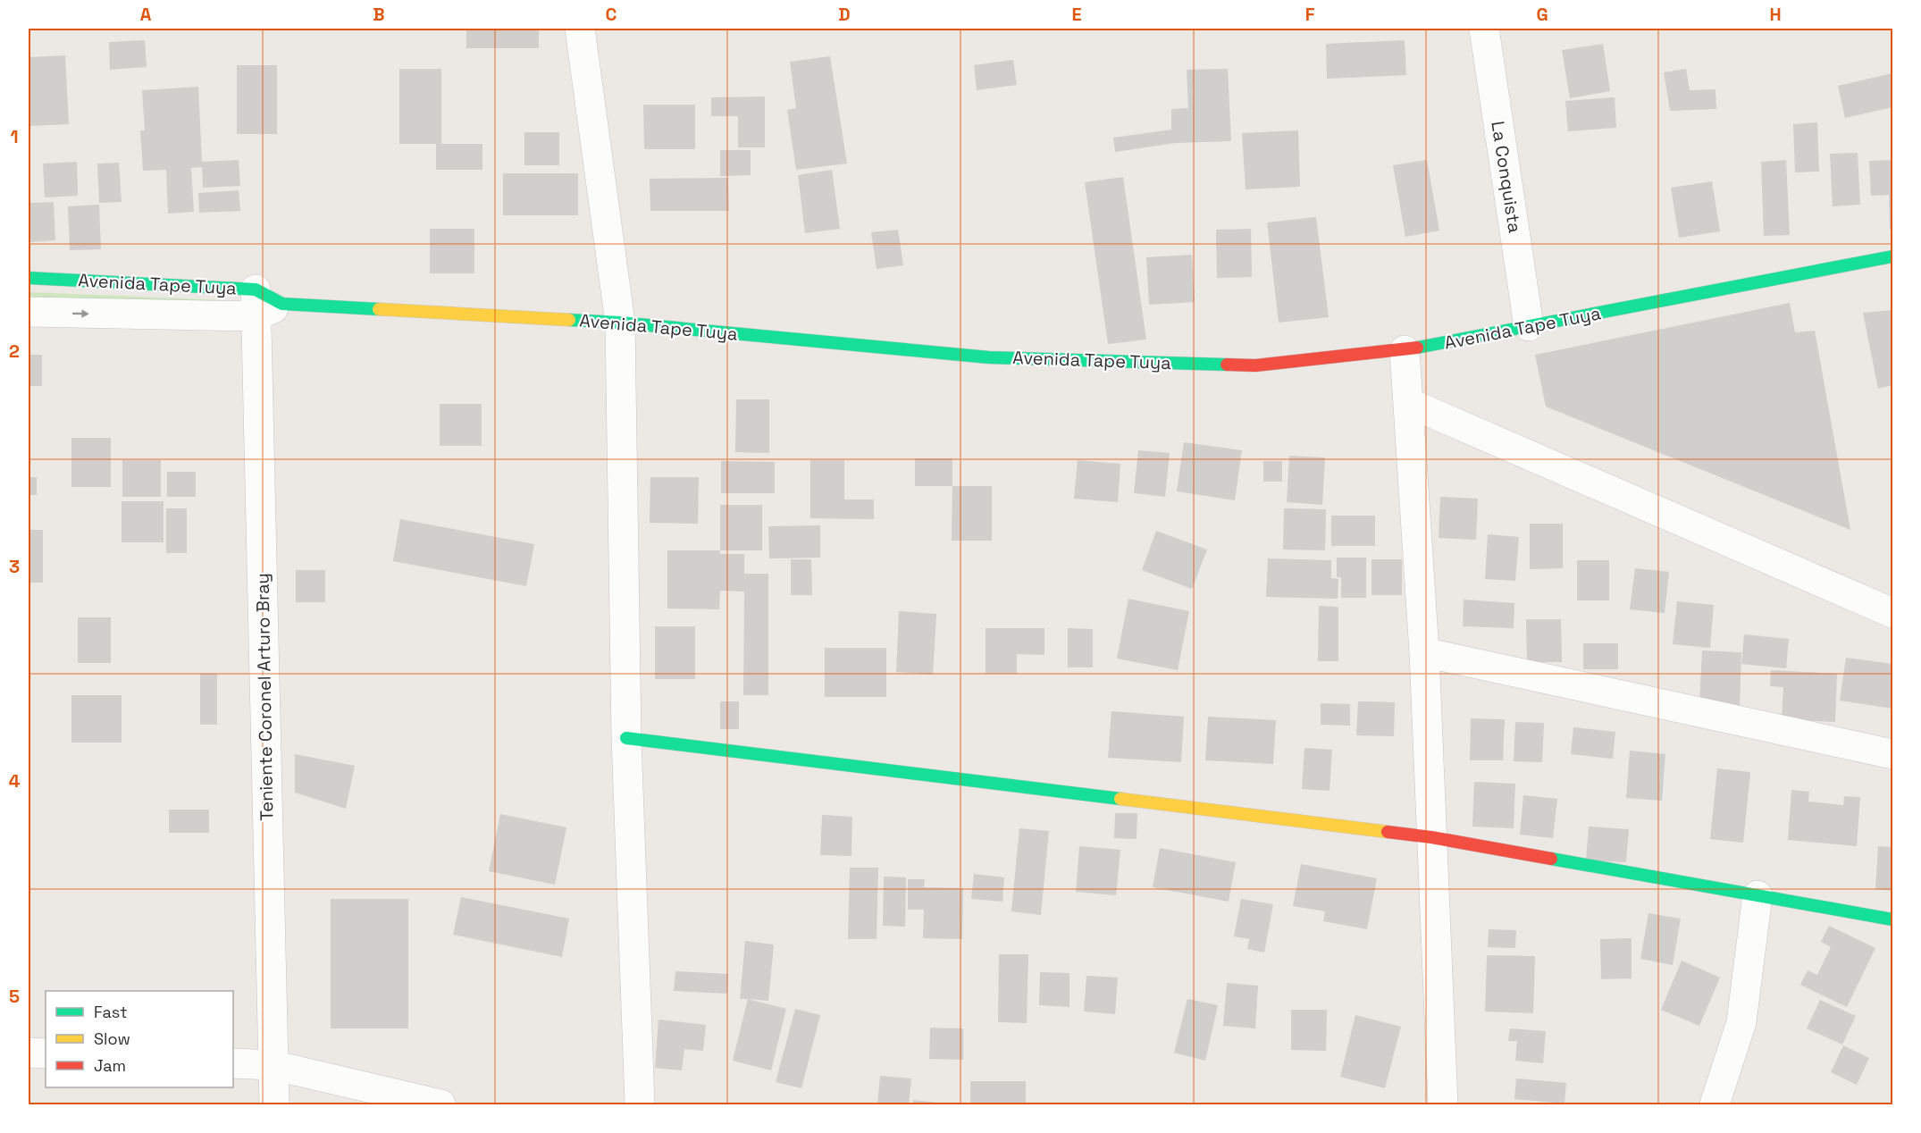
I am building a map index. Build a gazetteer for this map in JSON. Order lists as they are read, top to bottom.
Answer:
{
  "streets": {
    "street": ["La Conquista", "Avenida Tape Tuya", "Teniente Coronel Arturo Bray"]
  },
  "crossings": [
    ["La Conquista", "Avenida Tape Tuya"],
    ["Avenida Tape Tuya", "Teniente Coronel Arturo Bray"]
  ],
  "legend": ["Fast", "Slow", "Jam"],
  "grid": {
    "columns": [
      "A",
      "B",
      "C",
      "D",
      "E",
      "F",
      "G",
      "H"
    ],
    "rows": [
      "1",
      "2",
      "3",
      "4",
      "5"
    ]
  }
}
